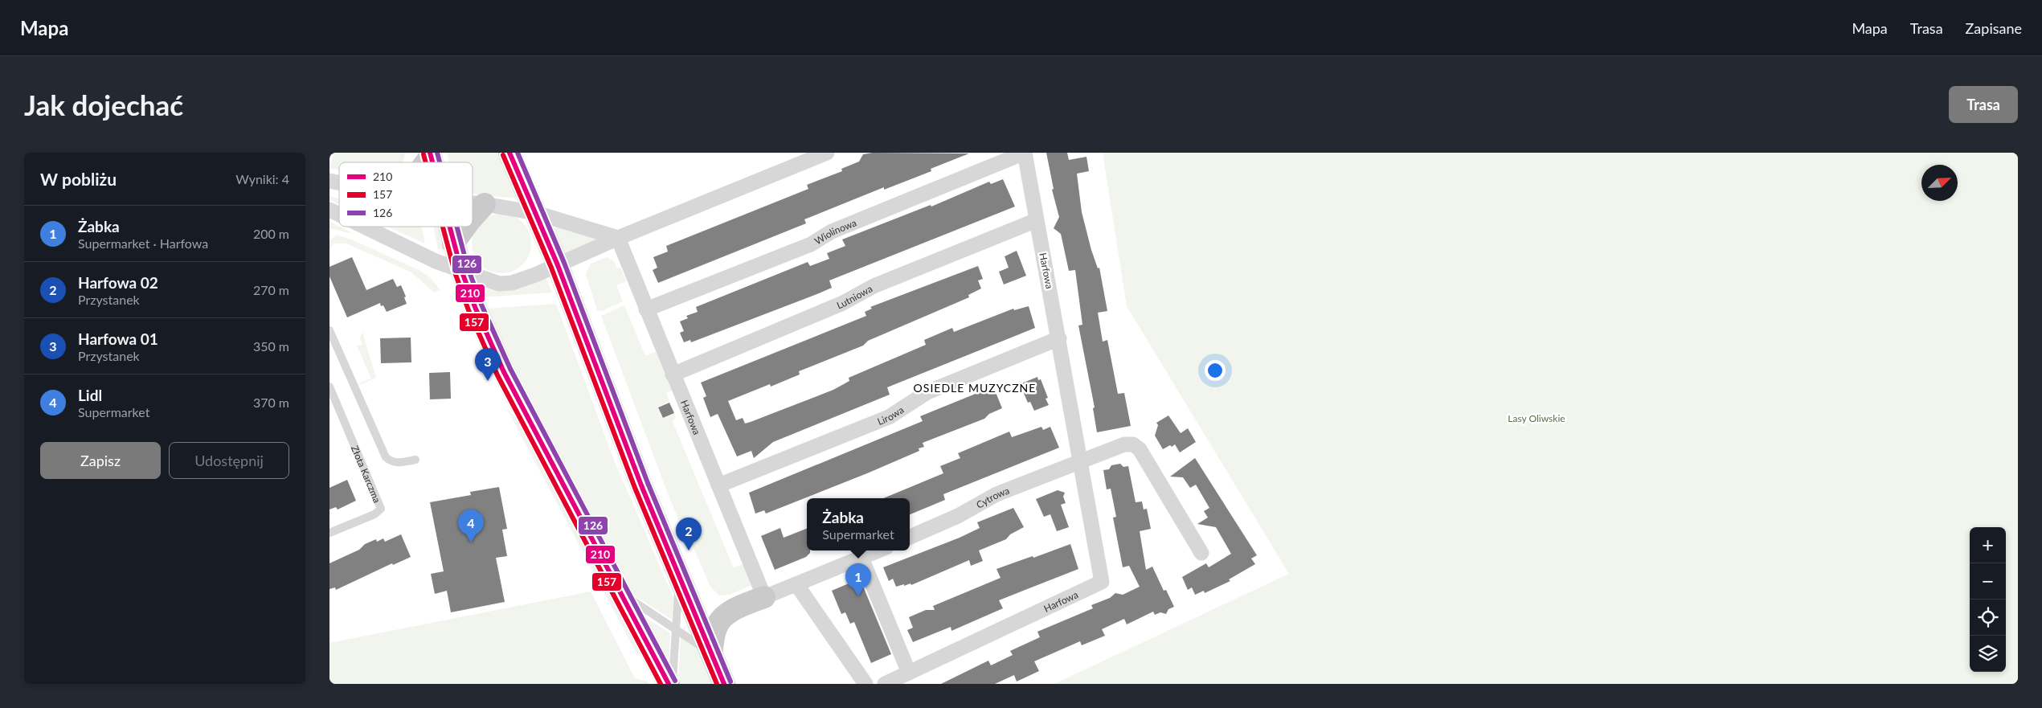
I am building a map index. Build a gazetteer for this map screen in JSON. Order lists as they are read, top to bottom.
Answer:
{
  "streets": {
    "street": [
      "Wiolinowa",
      "Harfowa",
      "Lutniowa",
      "Lirowa",
      "Cytrowa"
    ],
    "lane": ["Złota Karczma"]
  },
  "crossings": [
    ["Wiolinowa", "Harfowa"],
    ["Harfowa", "Lutniowa"],
    ["Harfowa", "Lirowa"],
    ["Harfowa", "Cytrowa"]
  ],
  "districts": ["OSIEDLE MUZYCZNE"],
  "parks": ["Lasy Oliwskie"],
  "lines": ["transit line 210", "transit line 126", "transit line 157"],
  "legend": ["210", "157", "126"],
  "north": "top right",
  "page": {
    "header": "Mapa",
    "nav": ["Mapa", "Trasa", "Zapisane"],
    "buttons": [
      "Trasa",
      ["Zapisz", "Udostępnij"]
    ],
    "title": "Jak dojechać",
    "heading": ["W pobliżu", "Wyniki: 4"],
    "list": [
      {
        "mark": "1",
        "name": "Żabka",
        "note": "Supermarket · Harfowa",
        "value": "200 m"
      },
      {
        "mark": "2",
        "name": "Harfowa 02",
        "note": "Przystanek",
        "value": "270 m"
      },
      {
        "mark": "3",
        "name": "Harfowa 01",
        "note": "Przystanek",
        "value": "350 m"
      },
      {
        "mark": "4",
        "name": "Lidl",
        "note": "Supermarket",
        "value": "370 m"
      }
    ],
    "pins": [
      "3",
      "4",
      "2",
      "1"
    ],
    "popup": ["Żabka", "Supermarket"],
    "map_buttons": ["+", "−"]
  }
}
